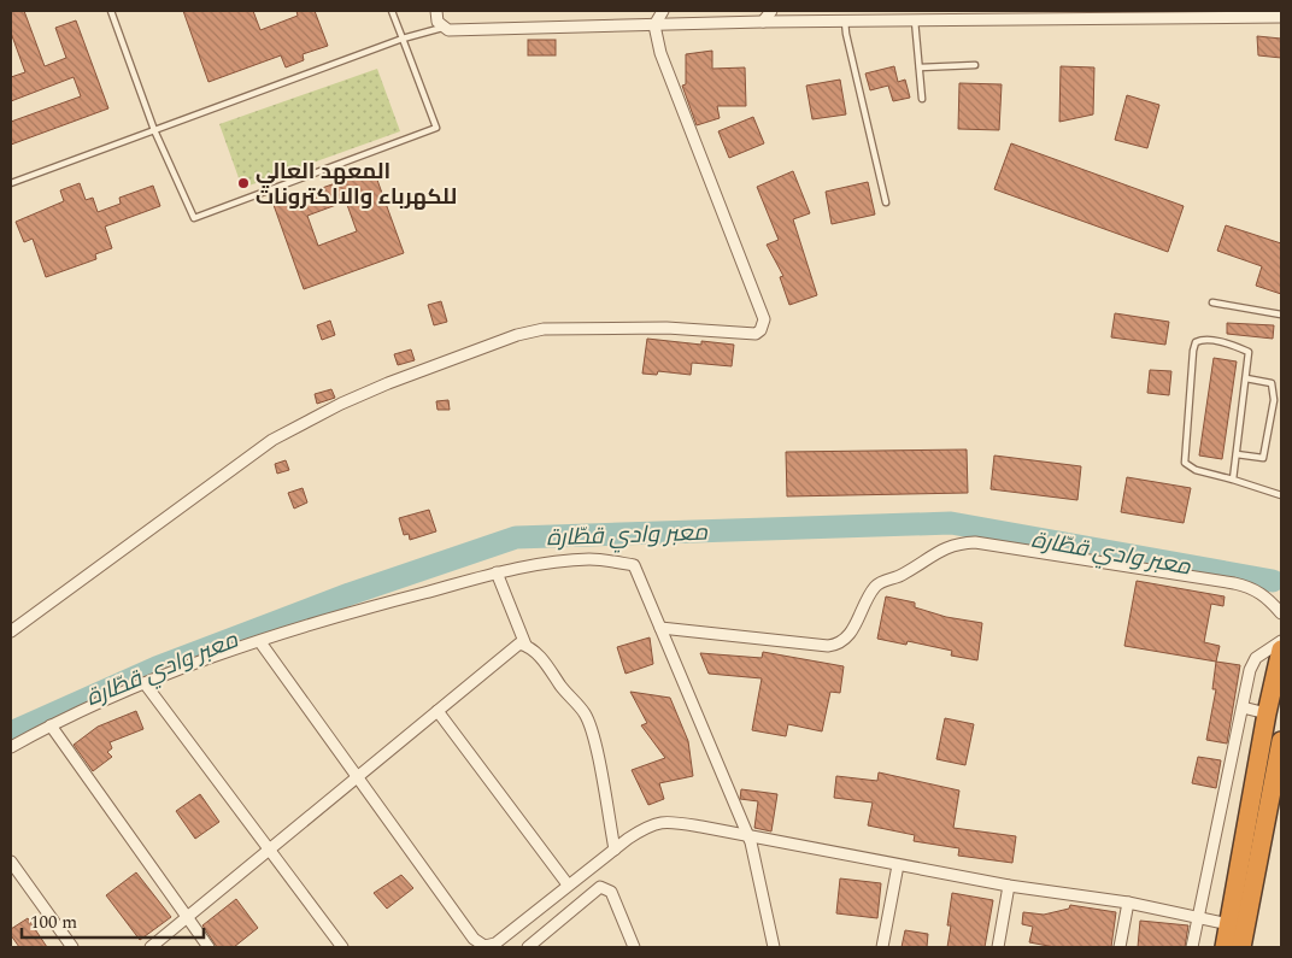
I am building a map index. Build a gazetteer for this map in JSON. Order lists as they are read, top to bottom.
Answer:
{
  "water": ["معبر وادي قطّارة"],
  "places": ["المعهد العالي للكهرباء والالكترونات"],
  "scale_bar": "100 m"
}
